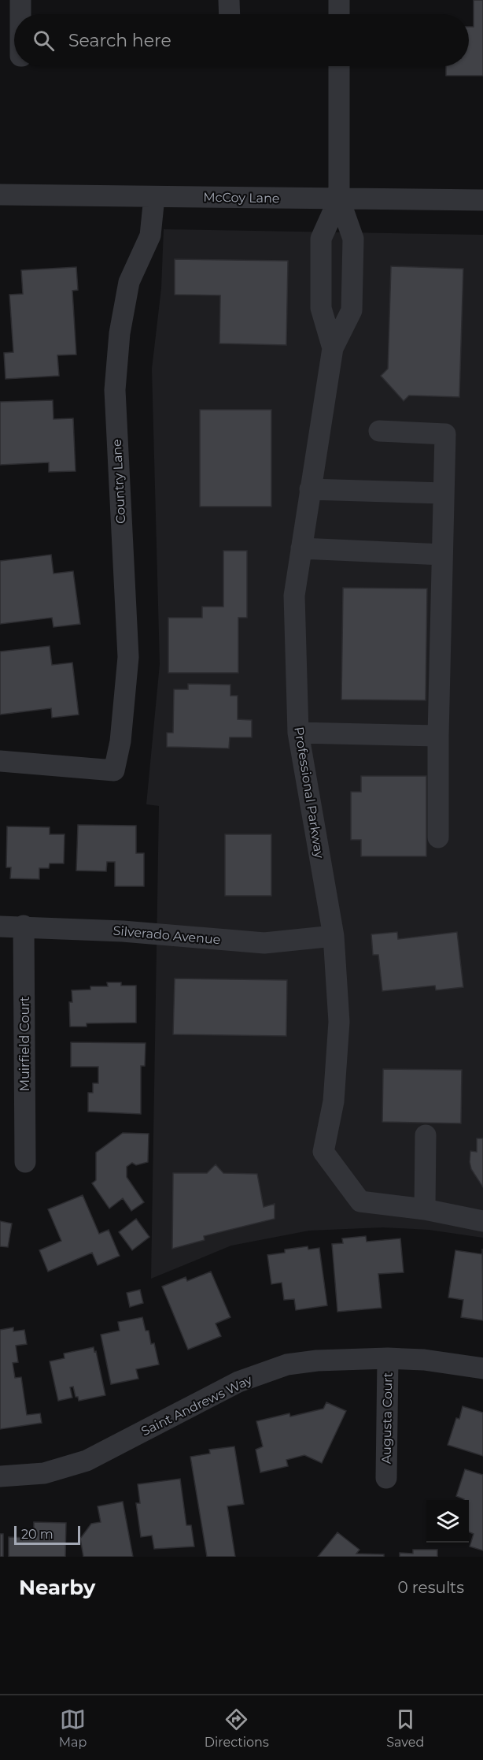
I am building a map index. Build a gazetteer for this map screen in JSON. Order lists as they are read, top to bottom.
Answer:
{
  "streets": {
    "street": [
      "McCoy Lane",
      "Country Lane",
      "Professional Parkway",
      "Silverado Avenue",
      "Muirfield Court",
      "Saint Andrews Way",
      "Augusta Court"
    ]
  },
  "crossings": [
    ["McCoy Lane", "Country Lane"],
    ["McCoy Lane", "Professional Parkway"],
    ["Professional Parkway", "Silverado Avenue"],
    ["Silverado Avenue", "Muirfield Court"],
    ["Saint Andrews Way", "Augusta Court"]
  ],
  "scale_bar": "20 m",
  "page": {
    "search": "Search here",
    "scale": "20 m",
    "heading": ["Nearby", "0 results"],
    "nav": ["Map", "Directions", "Saved"]
  }
}
